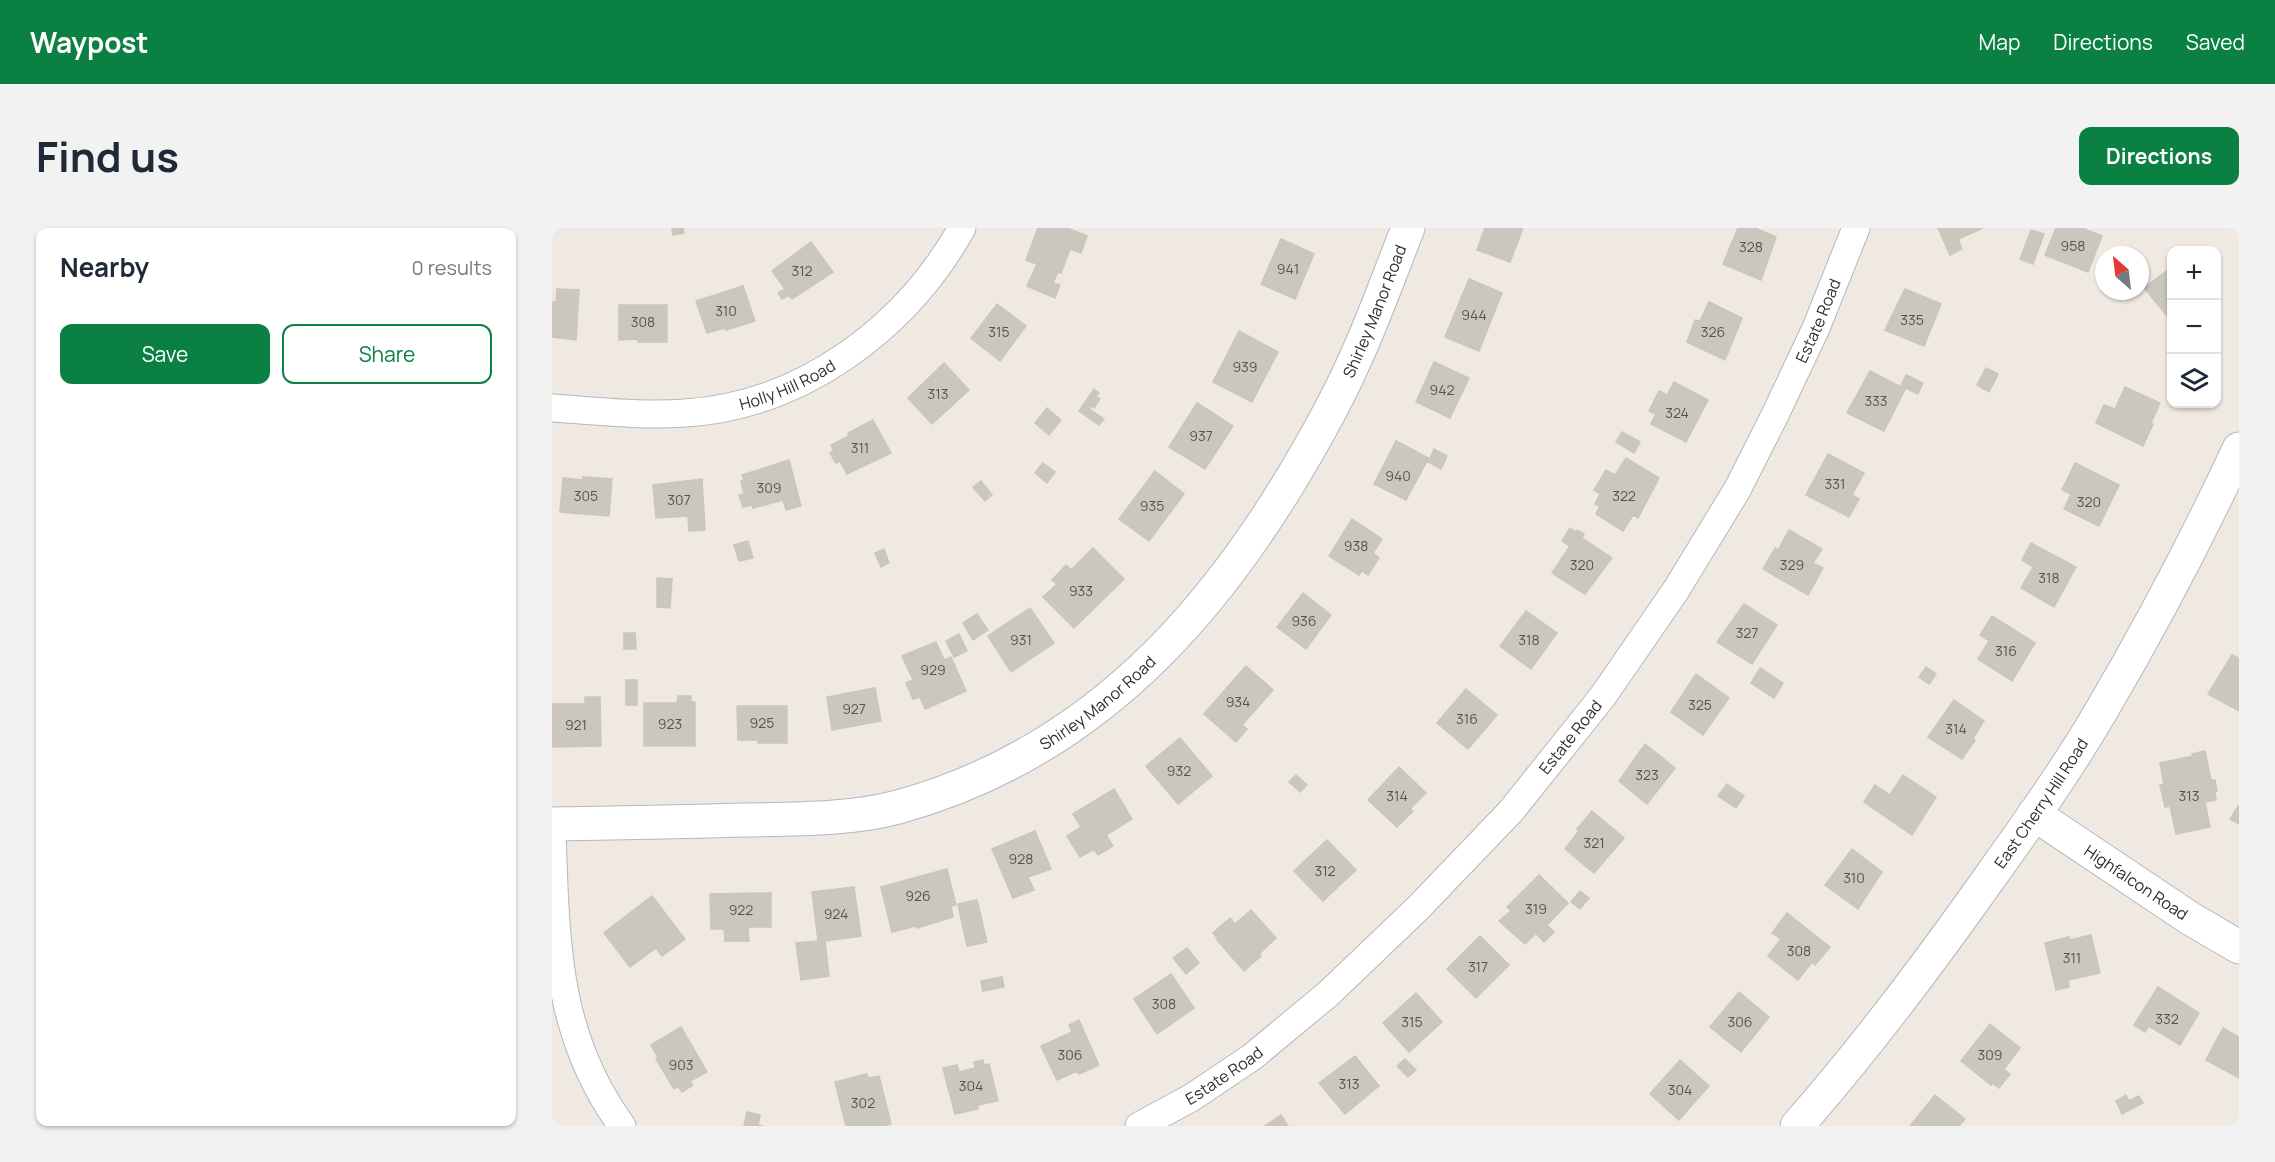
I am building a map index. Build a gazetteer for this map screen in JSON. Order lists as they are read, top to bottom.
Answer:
{
  "streets": {
    "street": [
      "Shirley Manor Road",
      "Estate Road",
      "Holly Hill Road",
      "East Cherry Hill Road",
      "Highfalcon Road"
    ]
  },
  "crossings": [
    ["East Cherry Hill Road", "Highfalcon Road"]
  ],
  "house_numbers": [
    "958",
    "328",
    "941",
    "312",
    "310",
    "944",
    "335",
    "308",
    "315",
    "326",
    "939",
    "942",
    "313",
    "333",
    "324",
    "937",
    "311",
    "940",
    "331",
    "309",
    "305",
    "322",
    "307",
    "320",
    "935",
    "938",
    "320",
    "329",
    "318",
    "933",
    "936",
    "327",
    "931",
    "318",
    "316",
    "929",
    "934",
    "325",
    "927",
    "316",
    "925",
    "923",
    "921",
    "314",
    "932",
    "323",
    "314",
    "313",
    "321",
    "928",
    "312",
    "310",
    "926",
    "319",
    "922",
    "924",
    "308",
    "311",
    "317",
    "308",
    "332",
    "315",
    "306",
    "306",
    "309",
    "903",
    "313",
    "304",
    "304",
    "302"
  ],
  "north": "top left",
  "page": {
    "header": "Waypost",
    "nav": ["Map", "Directions", "Saved"],
    "title": "Find us",
    "buttons": [
      "Directions",
      ["Save", "Share"]
    ],
    "heading": ["Nearby", "0 results"],
    "map_buttons": ["+", "−"]
  }
}
